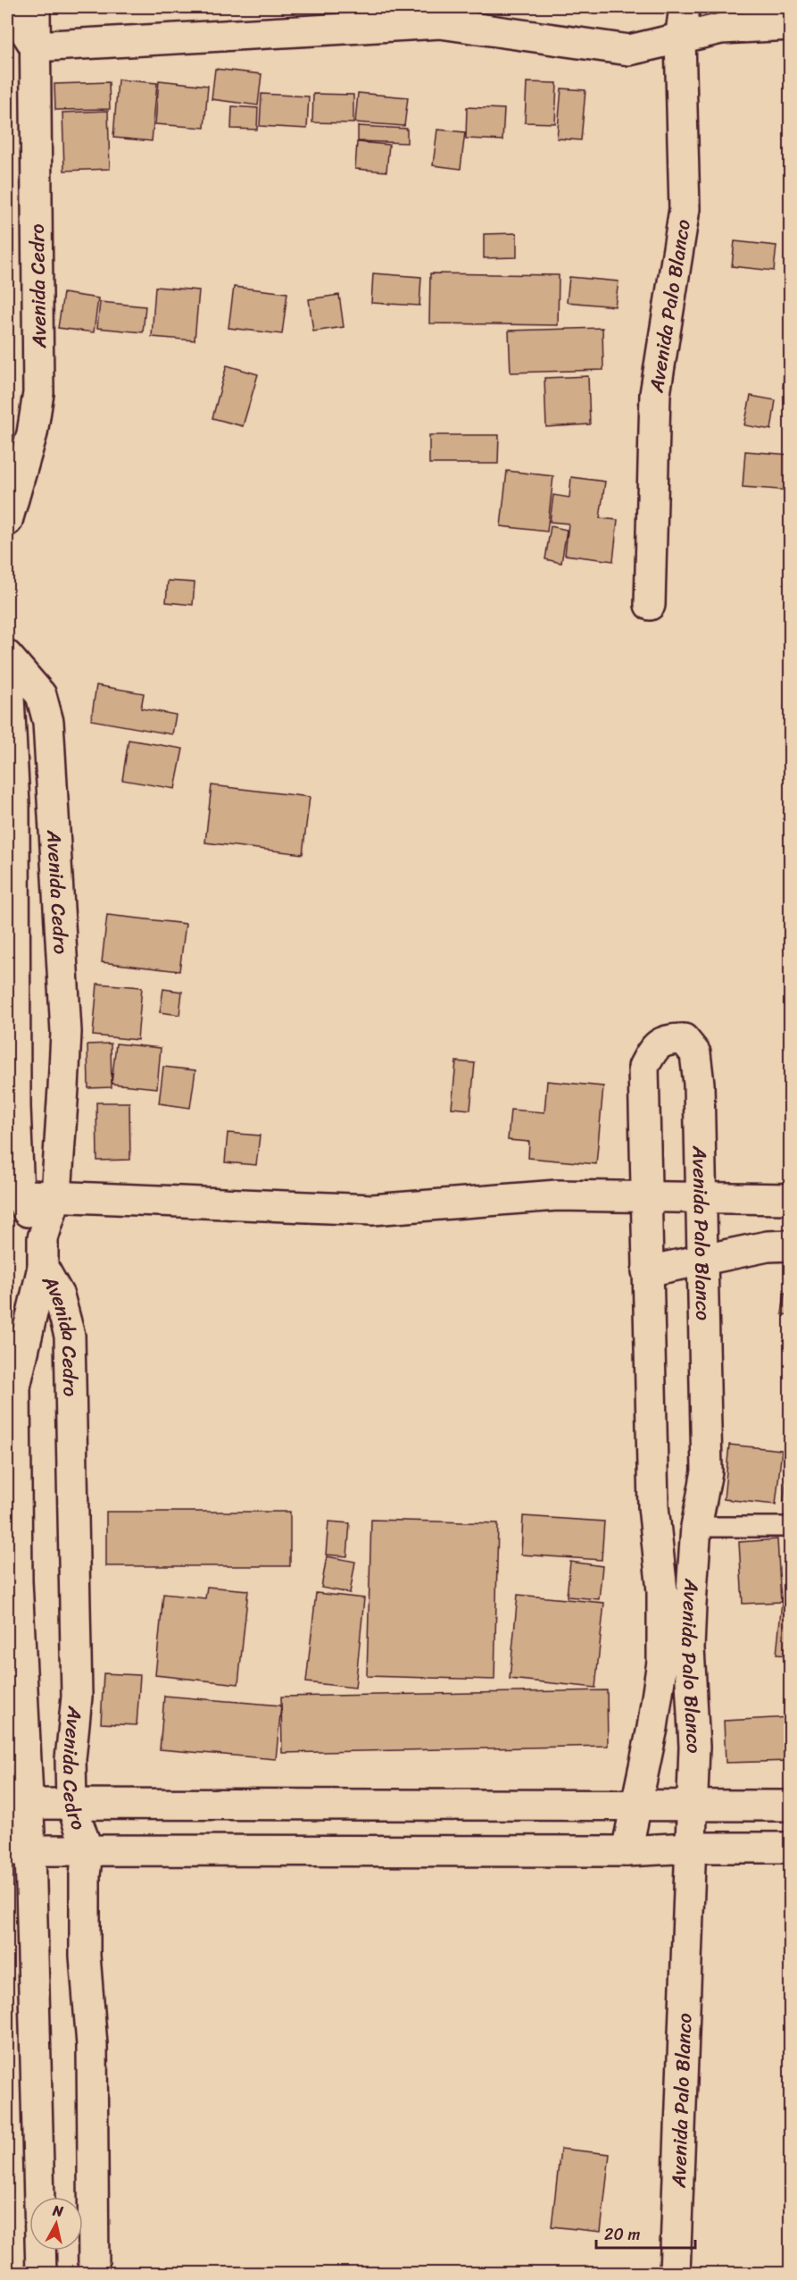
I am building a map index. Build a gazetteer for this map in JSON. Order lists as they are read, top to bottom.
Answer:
{
  "streets": {
    "street": ["Avenida Cedro", "Avenida Palo Blanco"]
  },
  "scale_bar": "20 m",
  "north": "top"
}
